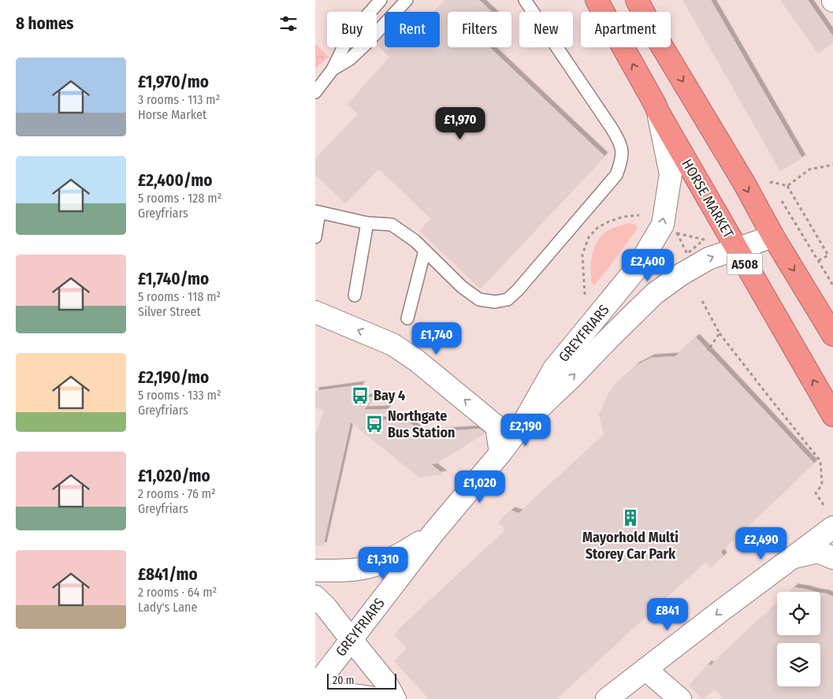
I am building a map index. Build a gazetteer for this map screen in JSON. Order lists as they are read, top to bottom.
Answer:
{
  "streets": {
    "highway": ["HORSE MARKET", "A508"],
    "street": ["GREYFRIARS"]
  },
  "crossings": [
    ["HORSE MARKET", "GREYFRIARS"],
    ["A508", "GREYFRIARS"]
  ],
  "one_way": ["GREYFRIARS"],
  "places": {
    "bus stop": ["Bay 4", "Northgate Bus Station"],
    "building": ["Mayorhold Multi Storey Car Park"]
  },
  "scale_bar": "20 m",
  "page": {
    "heading": "8 homes",
    "chip": [
      "Buy",
      "Rent",
      "Filters",
      "New",
      "Apartment"
    ],
    "list": [
      {
        "name": "£1,970/mo",
        "note": "3 rooms · 113 m² · Horse Market"
      },
      {
        "name": "£2,400/mo",
        "note": "5 rooms · 128 m² · Greyfriars"
      },
      {
        "name": "£1,740/mo",
        "note": "5 rooms · 118 m² · Silver Street"
      },
      {
        "name": "£2,190/mo",
        "note": "5 rooms · 133 m² · Greyfriars"
      },
      {
        "name": "£1,020/mo",
        "note": "2 rooms · 76 m² · Greyfriars"
      },
      {
        "name": "£841/mo",
        "note": "2 rooms · 64 m² · Lady's Lane"
      }
    ],
    "price": [
      "£1,970",
      "£2,400",
      "£1,740",
      "£2,190",
      "£1,020",
      "£2,490",
      "£1,310",
      "£841"
    ],
    "scale": "20 m"
  }
}
